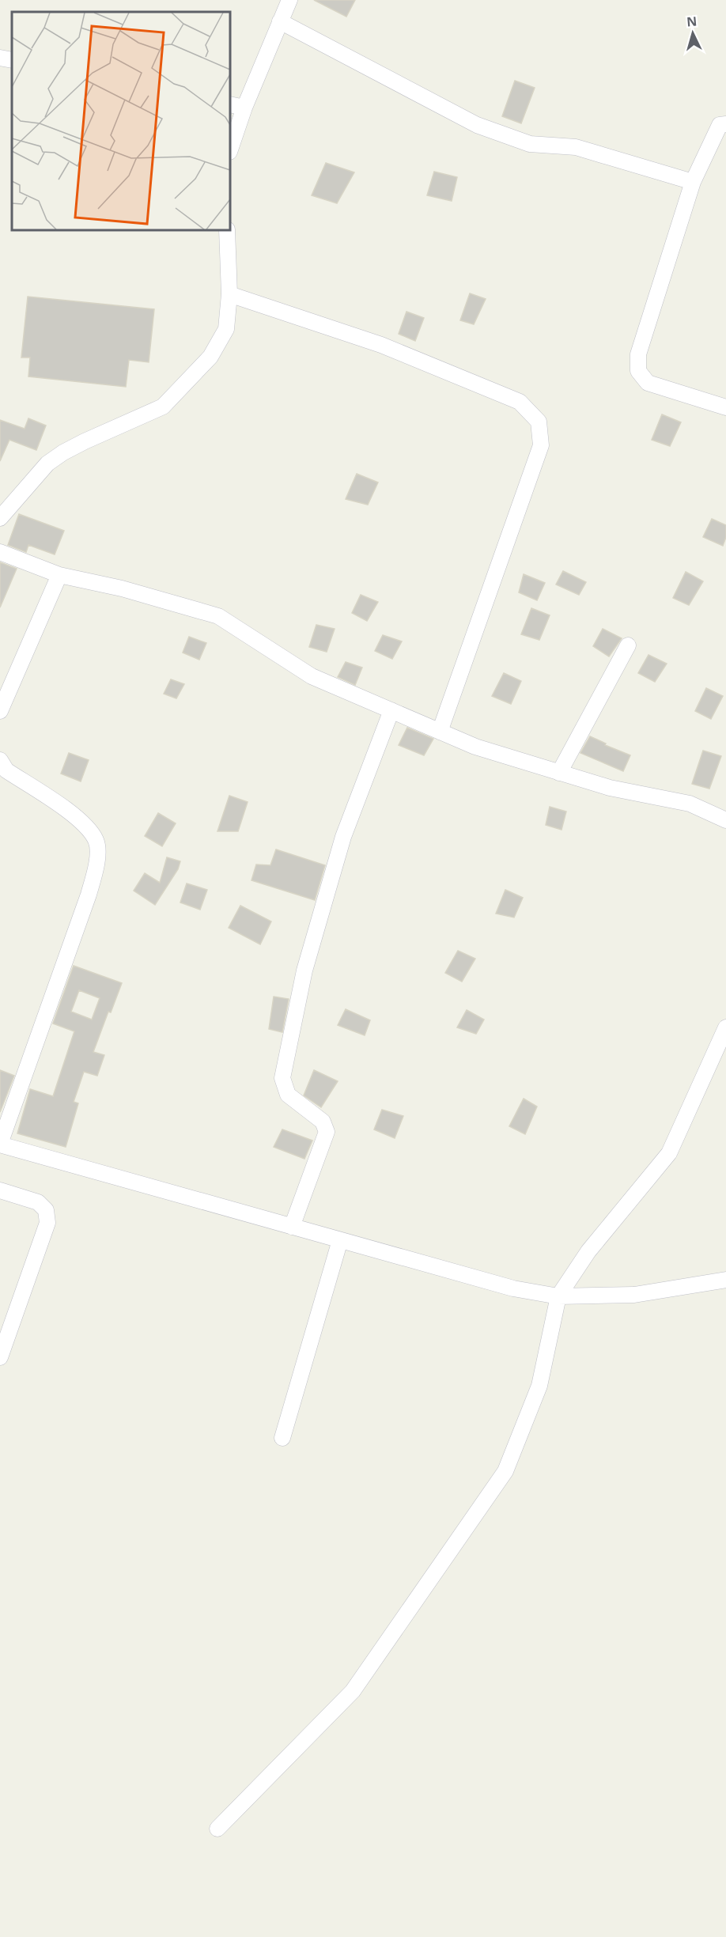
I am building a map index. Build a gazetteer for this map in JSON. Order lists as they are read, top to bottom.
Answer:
{
  "north": "top"
}
